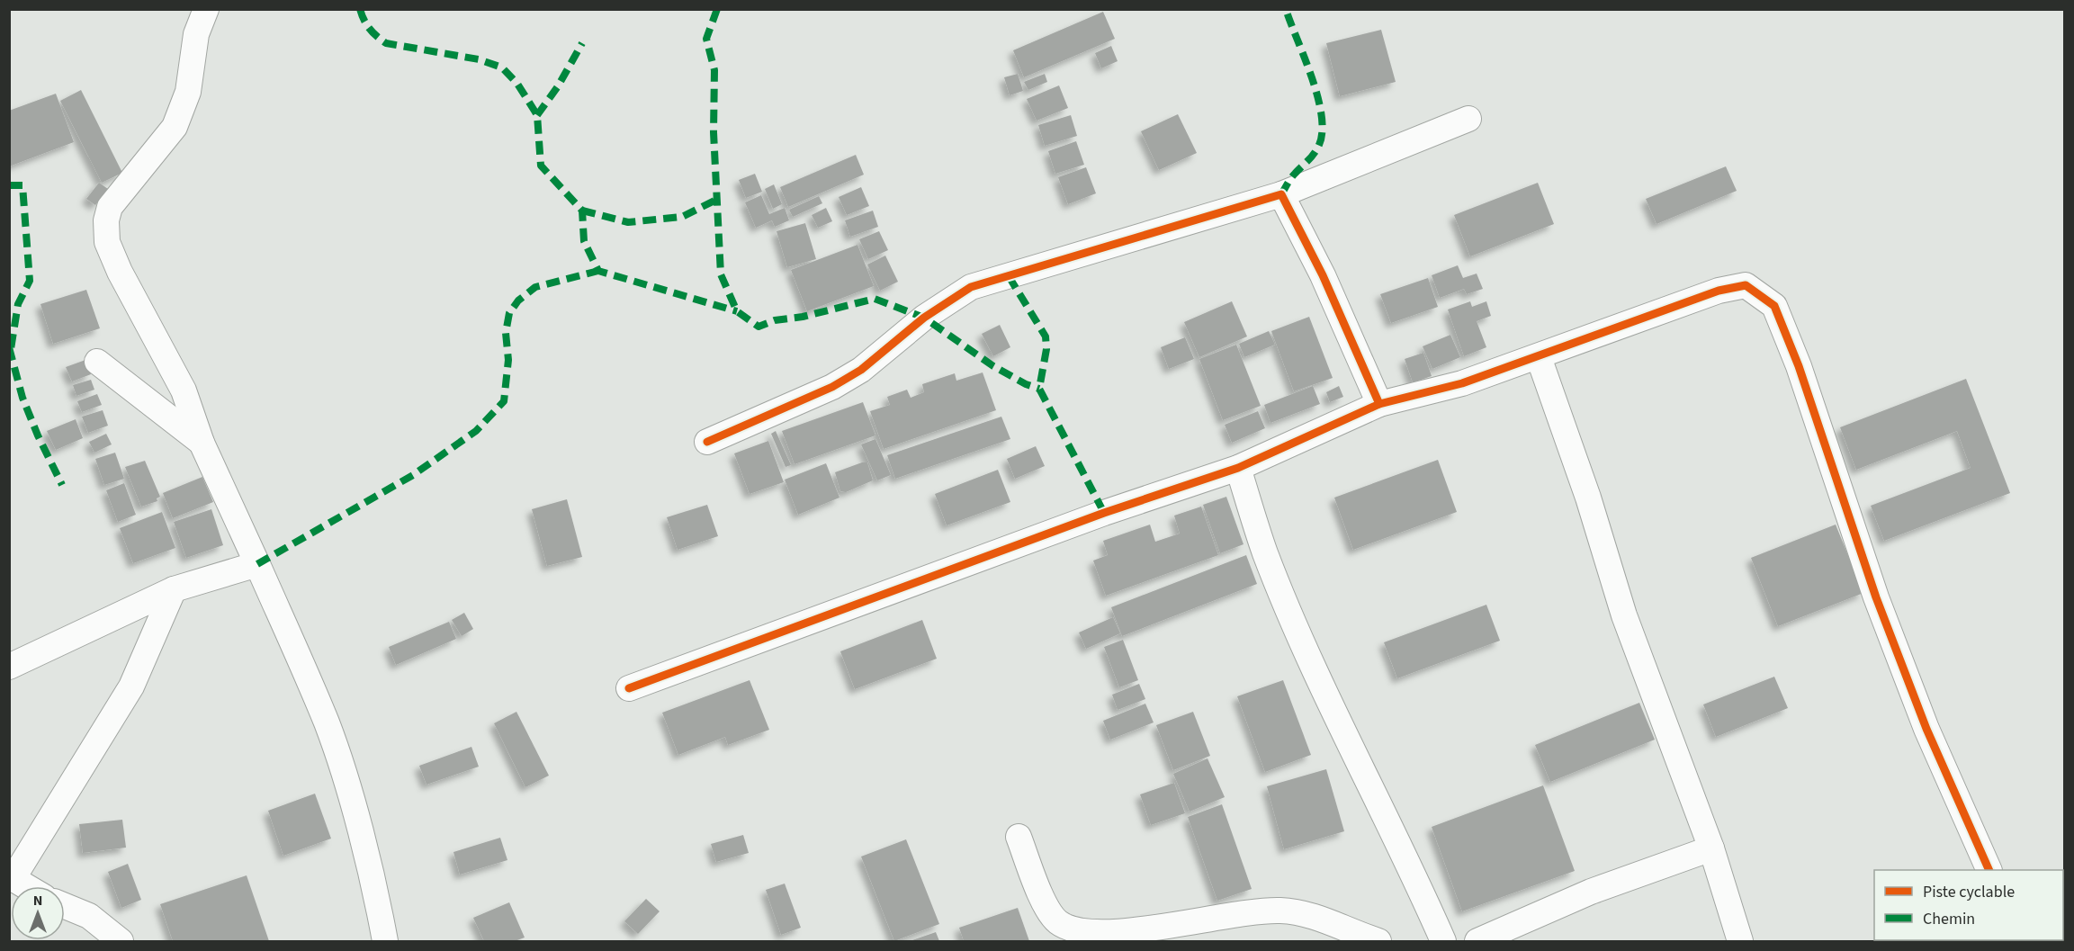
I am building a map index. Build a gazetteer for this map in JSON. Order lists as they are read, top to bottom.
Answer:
{
  "legend": ["Piste cyclable", "Chemin"],
  "north": "top"
}
